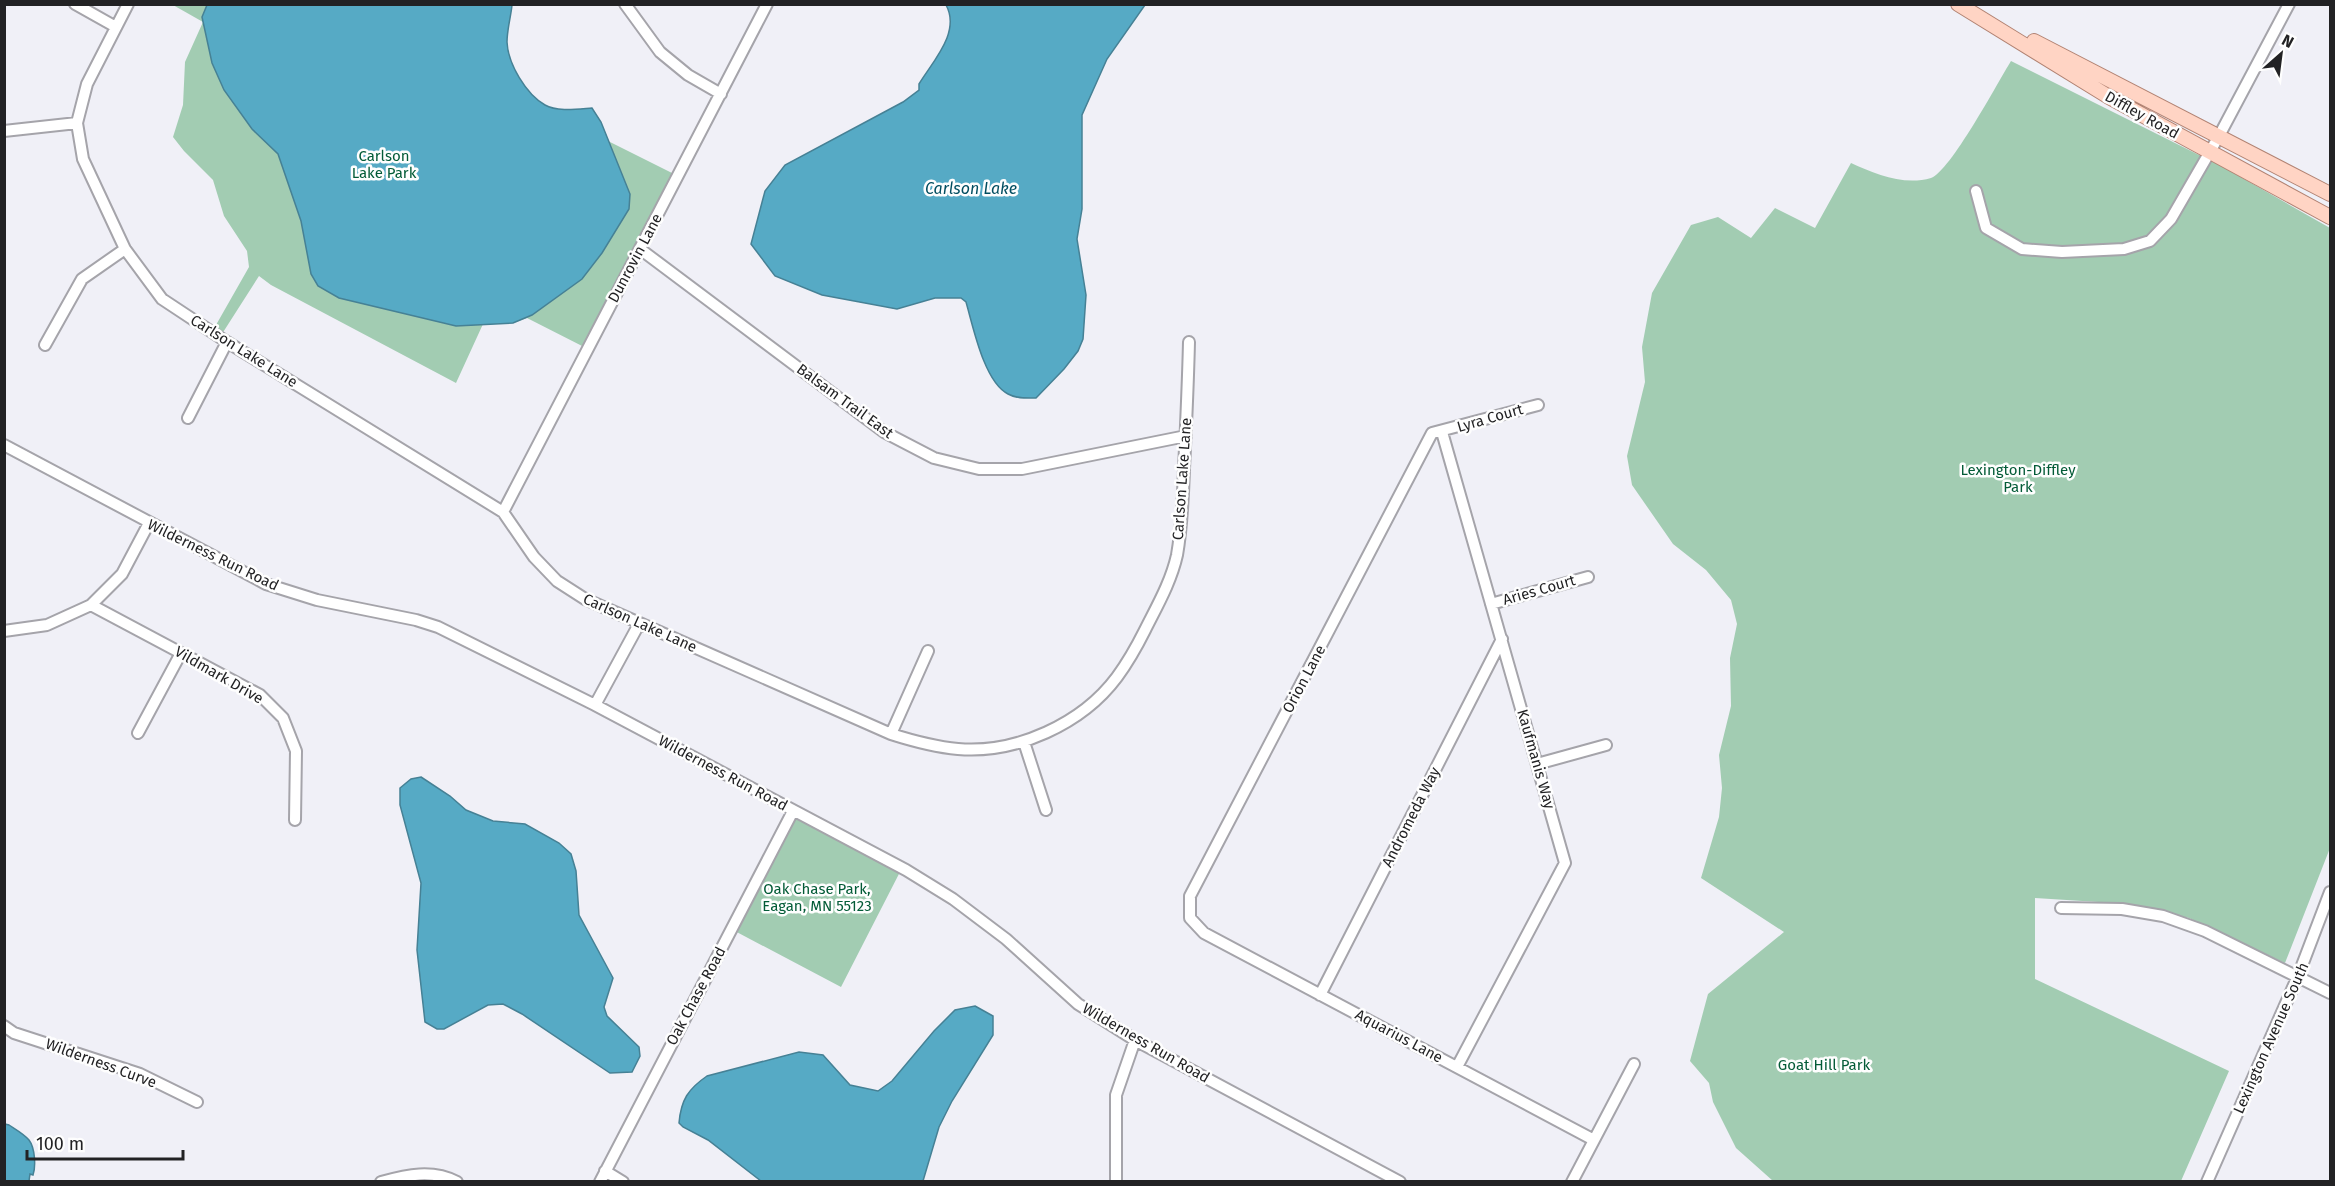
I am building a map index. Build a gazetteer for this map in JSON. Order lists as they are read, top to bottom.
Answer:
{
  "streets": {
    "main road": ["Diffley Road"],
    "street": [
      "Dunrovin Lane",
      "Carlson Lake Lane",
      "Balsam Trail East",
      "Lyra Court",
      "Wilderness Run Road",
      "Aries Court",
      "Vildmark Drive",
      "Orion Lane",
      "Kaufmanis Way",
      "Andromeda Way",
      "Oak Chase Road",
      "Aquarius Lane",
      "Lexington Avenue South",
      "Wilderness Curve"
    ]
  },
  "crossings": [
    ["Dunrovin Lane", "Carlson Lake Lane"],
    ["Dunrovin Lane", "Balsam Trail East"],
    ["Carlson Lake Lane", "Balsam Trail East"],
    ["Lyra Court", "Orion Lane"],
    ["Lyra Court", "Kaufmanis Way"],
    ["Wilderness Run Road", "Oak Chase Road"],
    ["Aries Court", "Kaufmanis Way"],
    ["Orion Lane", "Kaufmanis Way"],
    ["Orion Lane", "Aquarius Lane"],
    ["Kaufmanis Way", "Andromeda Way"],
    ["Kaufmanis Way", "Aquarius Lane"],
    ["Andromeda Way", "Aquarius Lane"]
  ],
  "water": ["Carlson Lake"],
  "parks": [
    "Carlson Lake Park",
    "Lexington-Diffley Park",
    "Oak Chase Park, Eagan, MN 55123",
    "Goat Hill Park"
  ],
  "scale_bar": "100 m",
  "north": "top right"
}
